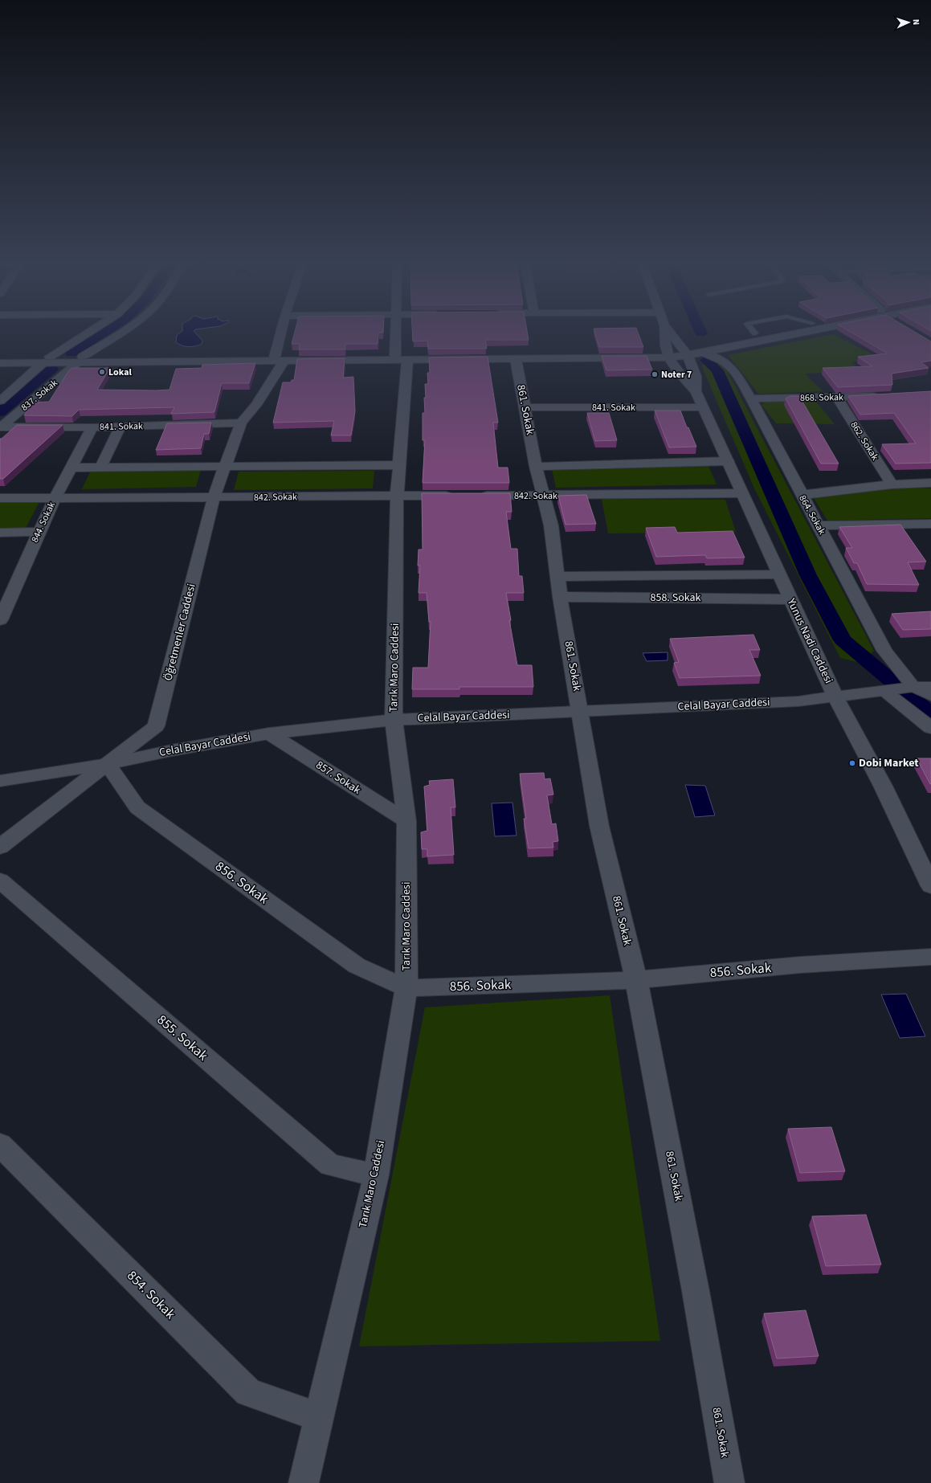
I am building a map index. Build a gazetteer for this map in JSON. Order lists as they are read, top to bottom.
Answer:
{
  "streets": {
    "street": [
      "837. Sokak",
      "868. Sokak",
      "841. Sokak",
      "861. Sokak",
      "862. Sokak",
      "842. Sokak",
      "864. Sokak",
      "844. Sokak",
      "858. Sokak",
      "Öğretmenler Caddesi",
      "Yunus Nadi Caddesi",
      "Tarık Maro Caddesi",
      "Celal Bayar Caddesi",
      "857. Sokak",
      "856. Sokak",
      "855. Sokak",
      "854. Sokak"
    ]
  },
  "crossings": [
    ["837. Sokak", "841. Sokak"],
    ["868. Sokak", "862. Sokak"],
    ["868. Sokak", "864. Sokak"],
    ["841. Sokak", "861. Sokak"],
    ["841. Sokak", "844. Sokak"],
    ["841. Sokak", "Öğretmenler Caddesi"],
    ["841. Sokak", "Yunus Nadi Caddesi"],
    ["861. Sokak", "842. Sokak"],
    ["861. Sokak", "858. Sokak"],
    ["861. Sokak", "Celal Bayar Caddesi"],
    ["861. Sokak", "856. Sokak"],
    ["842. Sokak", "844. Sokak"],
    ["842. Sokak", "Öğretmenler Caddesi"],
    ["842. Sokak", "Yunus Nadi Caddesi"],
    ["842. Sokak", "Tarık Maro Caddesi"],
    ["864. Sokak", "Celal Bayar Caddesi"],
    ["858. Sokak", "Yunus Nadi Caddesi"],
    ["Öğretmenler Caddesi", "Celal Bayar Caddesi"],
    ["Öğretmenler Caddesi", "856. Sokak"],
    ["Yunus Nadi Caddesi", "Celal Bayar Caddesi"],
    ["Tarık Maro Caddesi", "Celal Bayar Caddesi"],
    ["Tarık Maro Caddesi", "857. Sokak"],
    ["Tarık Maro Caddesi", "856. Sokak"],
    ["Tarık Maro Caddesi", "855. Sokak"],
    ["Tarık Maro Caddesi", "854. Sokak"],
    ["Celal Bayar Caddesi", "857. Sokak"],
    ["Celal Bayar Caddesi", "856. Sokak"]
  ],
  "places": ["Lokal", "Noter 7", "Dobi Market"],
  "north": "right"
}
